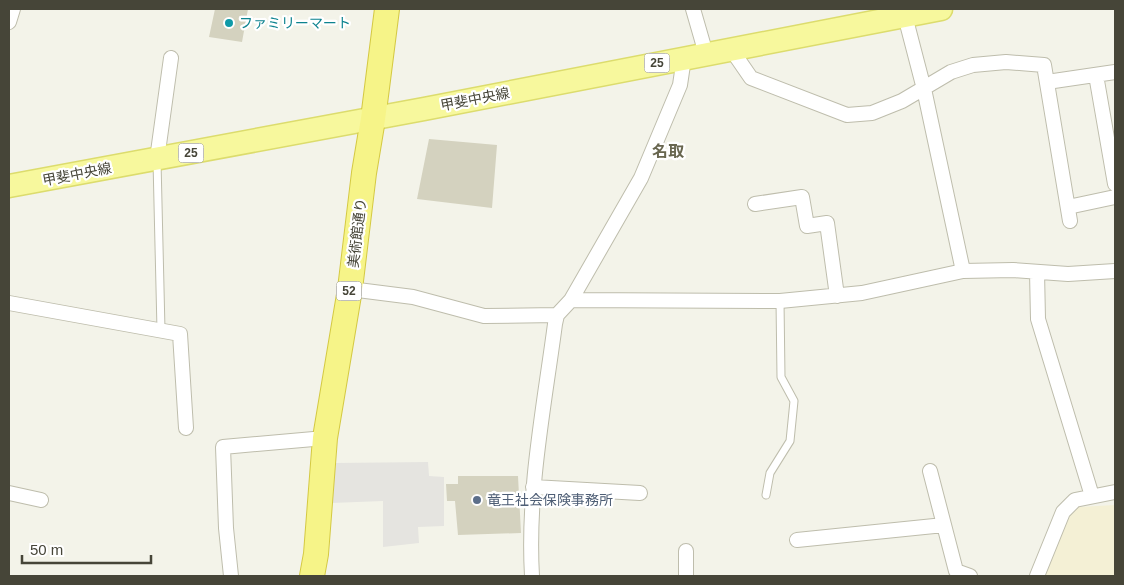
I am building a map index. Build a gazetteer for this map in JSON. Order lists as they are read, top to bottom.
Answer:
{
  "streets": {
    "highway": ["美術館通り", "52"],
    "main road": ["25", "甲斐中央線"]
  },
  "crossings": [
    ["甲斐中央線", "美術館通り"]
  ],
  "districts": ["名取"],
  "places": ["ファミリーマート", "竜王社会保険事務所"],
  "scale_bar": "50 m"
}
